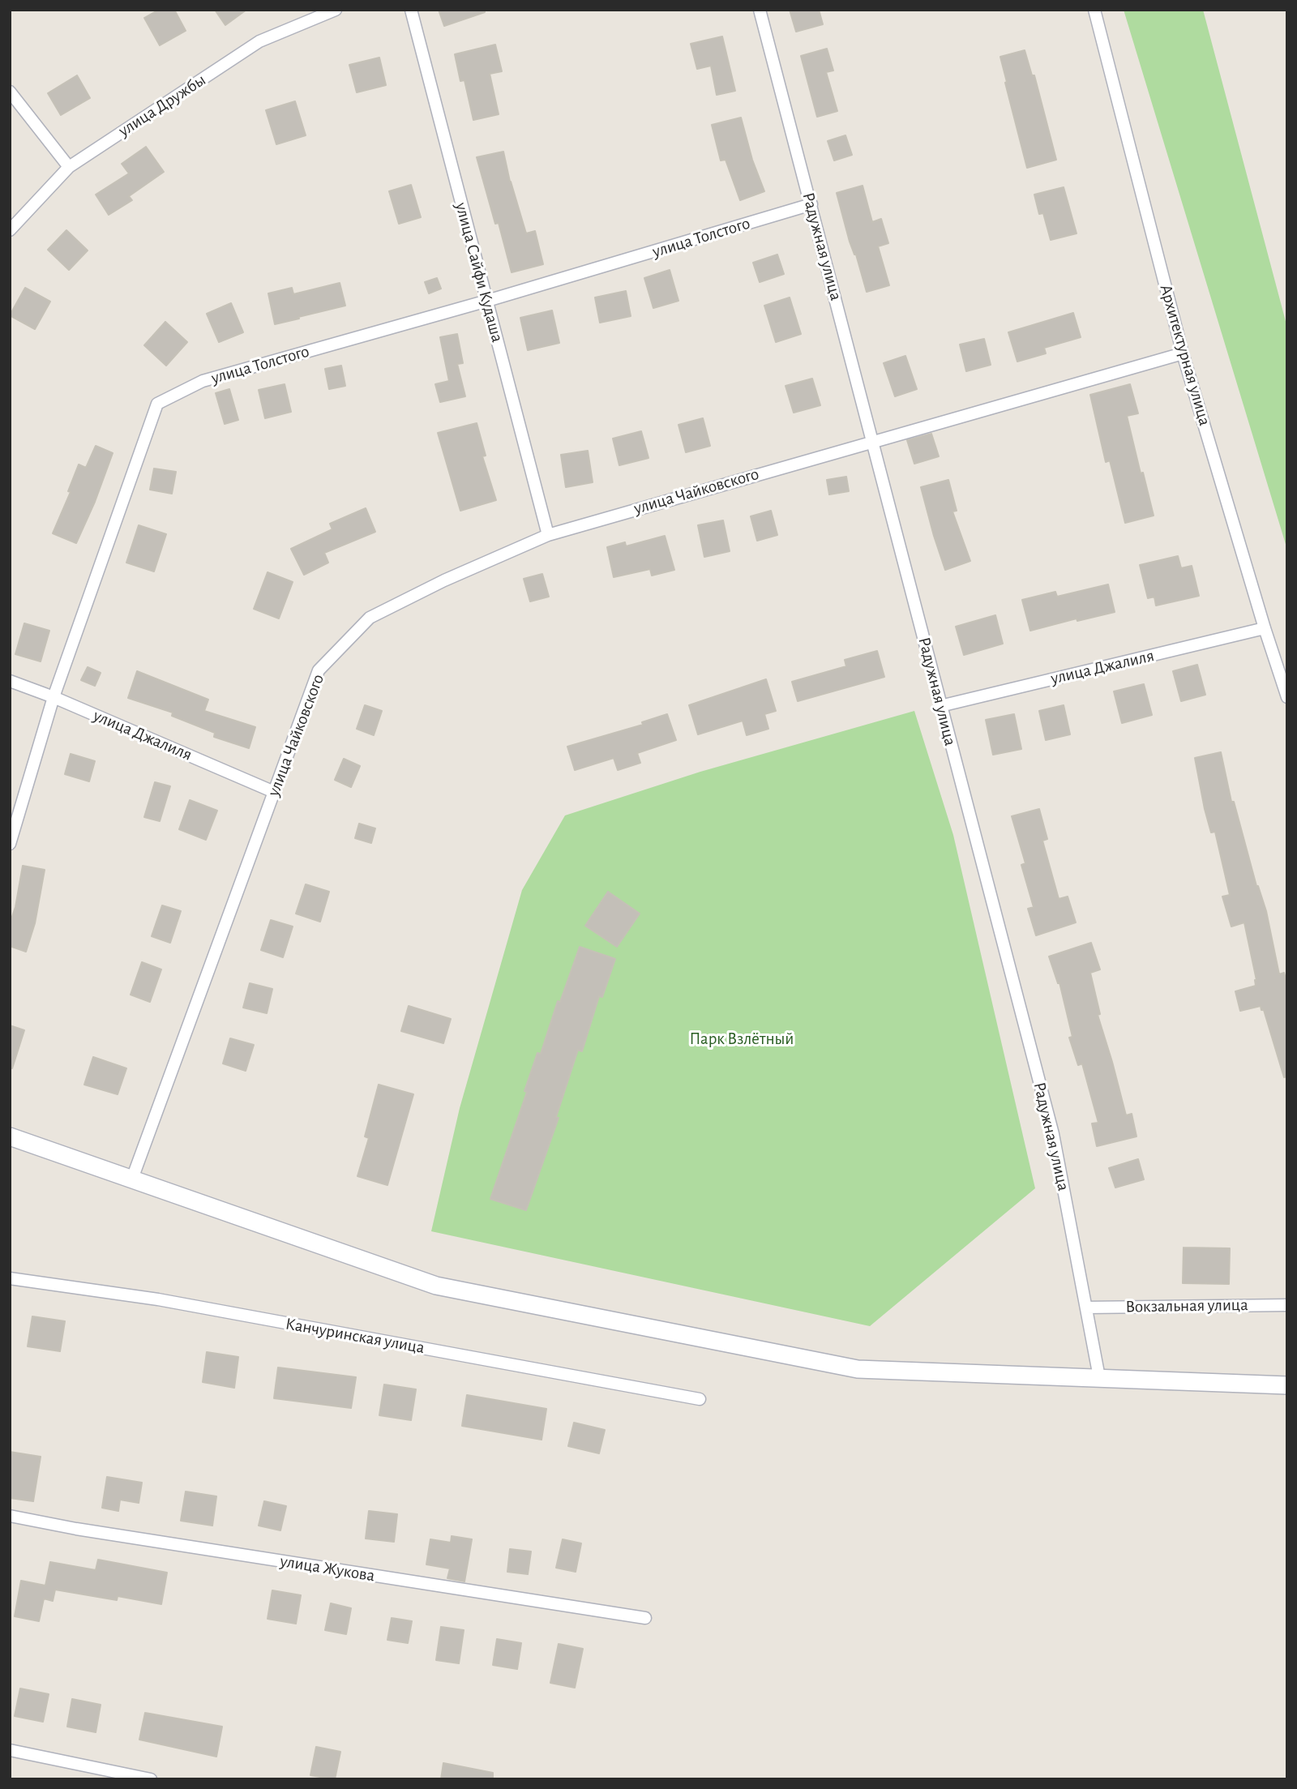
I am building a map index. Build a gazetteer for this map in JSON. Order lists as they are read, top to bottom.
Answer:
{
  "streets": {
    "street": [
      "улица Дружбы",
      "улица Толстого",
      "Радужная улица",
      "улица Сайфи Кудаша",
      "Архитектурная улица",
      "улица Чайковского",
      "улица Джалиля",
      "Вокзальная улица",
      "Канчуринская улица",
      "улица Жукова"
    ]
  },
  "crossings": [
    ["улица Толстого", "Радужная улица"],
    ["улица Толстого", "улица Сайфи Кудаша"],
    ["улица Толстого", "улица Джалиля"],
    ["Радужная улица", "улица Чайковского"],
    ["Радужная улица", "улица Джалиля"],
    ["Радужная улица", "Вокзальная улица"],
    ["улица Сайфи Кудаша", "улица Чайковского"],
    ["Архитектурная улица", "улица Чайковского"],
    ["Архитектурная улица", "улица Джалиля"],
    ["улица Чайковского", "улица Джалиля"]
  ],
  "parks": ["Парк Взлётный"]
}
